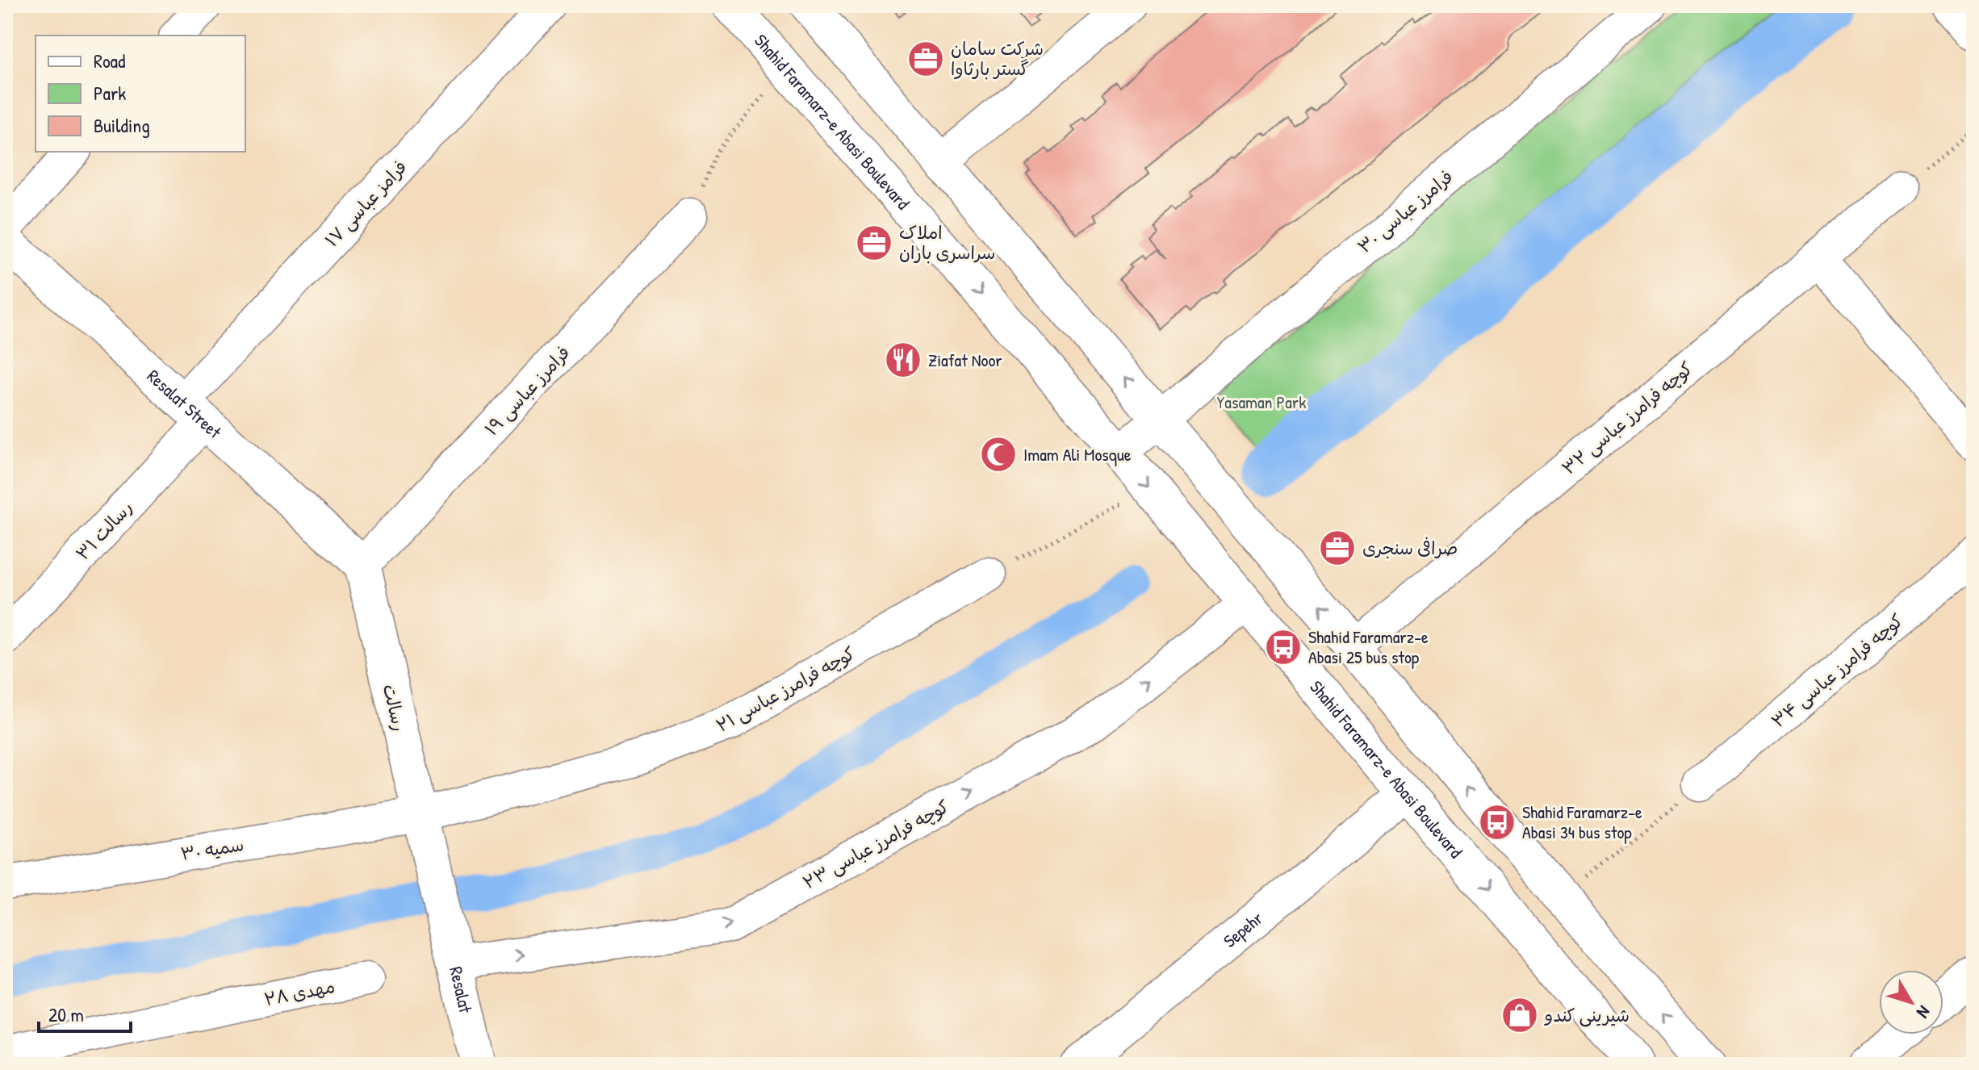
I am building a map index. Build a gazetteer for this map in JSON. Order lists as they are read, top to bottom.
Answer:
{
  "streets": {
    "main road": [
      "Shahid Faramarz-e Abasi Boulevard",
      "Resalat Street",
      "رسالت",
      "Resalat"
    ],
    "street": [
      "فرامز عباسی ۱۷",
      "فرامرز عباسی ۳۰",
      "فرامرز عباسی ۱۹",
      "کوچه فرامرز عباسی ۳۲",
      "رسالت ۳۱",
      "کوچه فرامرز عباسی ۳۴",
      "کوچه فرامرز عباسی ۲۱",
      "کوچه فرامرز عباسی ۲۳",
      "سمیه ۳۰",
      "Sepehr",
      "مهدی ۲۸"
    ]
  },
  "crossings": [
    ["Shahid Faramarz-e Abasi Boulevard", "فرامرز عباسی ۳۰"],
    ["Shahid Faramarz-e Abasi Boulevard", "کوچه فرامرز عباسی ۲۳"],
    ["Shahid Faramarz-e Abasi Boulevard", "Sepehr"],
    ["فرامز عباسی ۱۷", "Resalat Street"],
    ["فرامز عباسی ۱۷", "رسالت ۳۱"],
    ["فرامرز عباسی ۱۹", "Resalat Street"],
    ["فرامرز عباسی ۱۹", "رسالت"],
    ["Resalat Street", "رسالت ۳۱"],
    ["Resalat Street", "رسالت"],
    ["کوچه فرامرز عباسی ۲۱", "رسالت"],
    ["کوچه فرامرز عباسی ۲۱", "سمیه ۳۰"],
    ["رسالت", "سمیه ۳۰"],
    ["رسالت", "Resalat"],
    ["کوچه فرامرز عباسی ۲۳", "Resalat"]
  ],
  "one_way": ["کوچه فرامرز عباسی ۲۳"],
  "parks": ["Yasaman Park"],
  "places": {
    "office": ["شرکت سامان گستر بارثاوا", "املاک سراسری باران", "صرافی سنجری"],
    "restaurant": ["Ziafat Noor"],
    "mosque": ["Imam Ali Mosque"],
    "bus stop": ["Shahid Faramarz-e Abasi 25 bus stop", "Shahid Faramarz-e Abasi 34 bus stop"],
    "shop": ["شیرینی کندو"]
  },
  "legend": ["Road", "Park", "Building"],
  "scale_bar": "20 m",
  "north": "bottom right"
}
